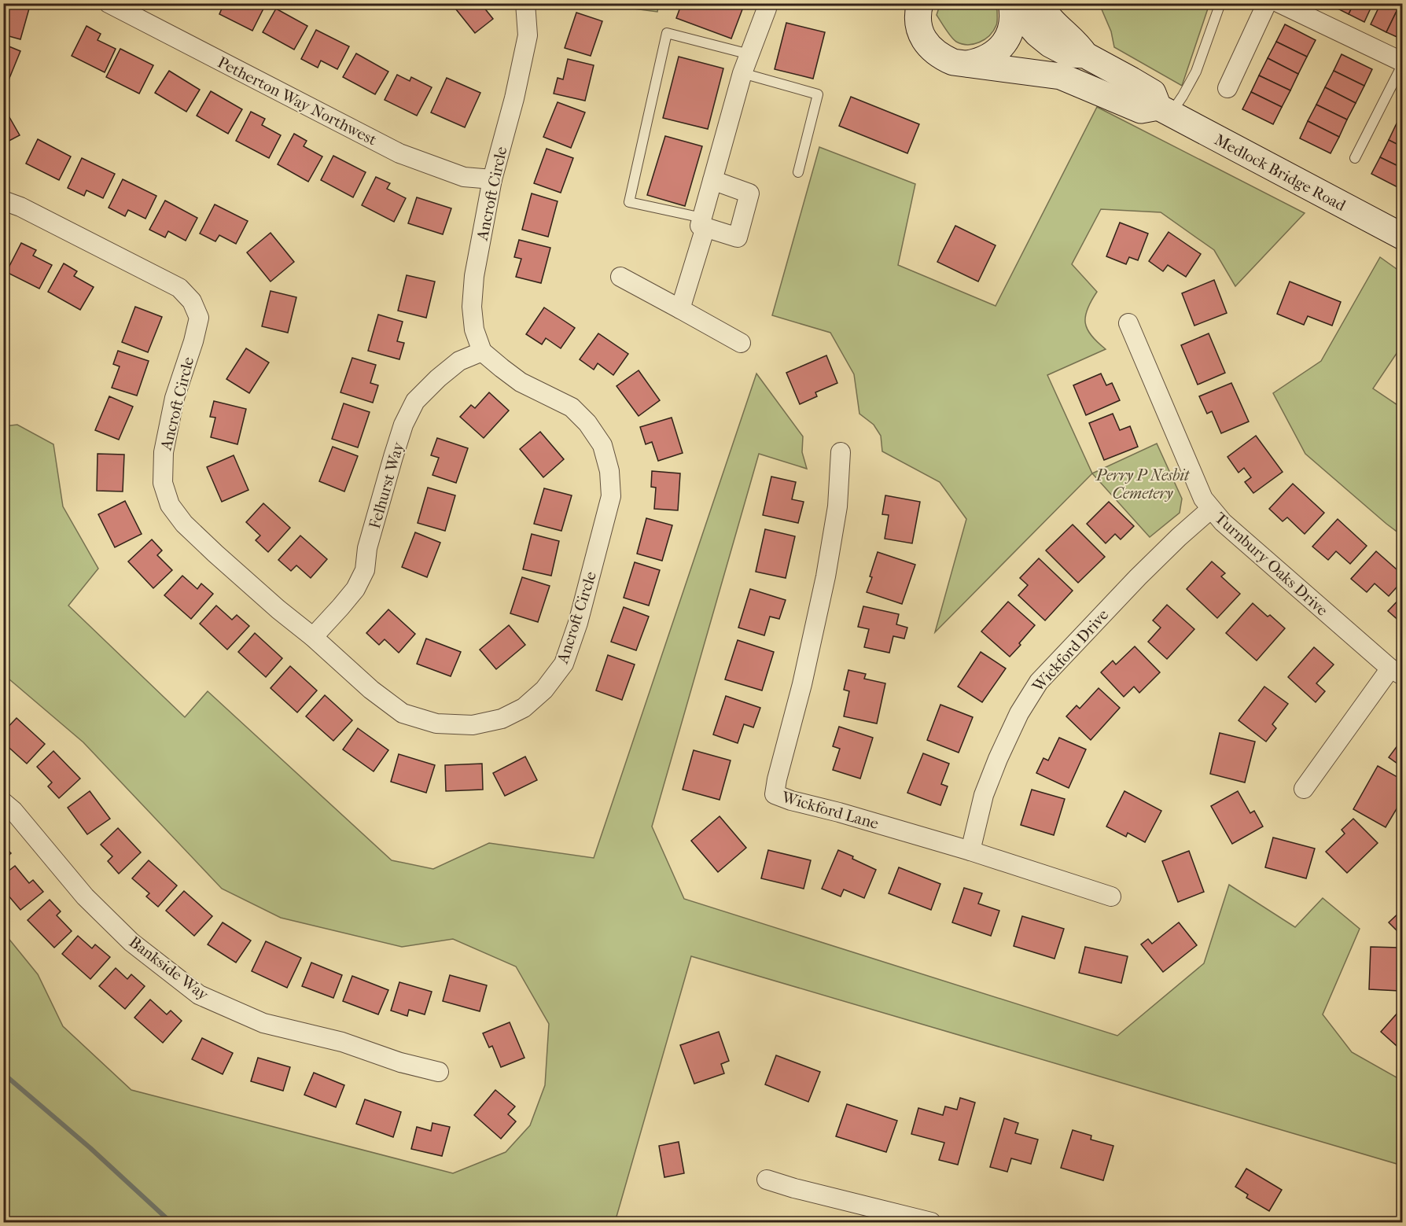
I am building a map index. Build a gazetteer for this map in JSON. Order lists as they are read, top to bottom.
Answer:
{
  "streets": {
    "main road": ["Medlock Bridge Road"],
    "street": [
      "Petherton Way Northwest",
      "Ancroft Circle",
      "Felhurst Way",
      "Turnbury Oaks Drive",
      "Wickford Drive",
      "Wickford Lane",
      "Bankside Way"
    ]
  },
  "crossings": [
    ["Petherton Way Northwest", "Ancroft Circle"],
    ["Ancroft Circle", "Felhurst Way"],
    ["Turnbury Oaks Drive", "Wickford Drive"],
    ["Wickford Drive", "Wickford Lane"]
  ],
  "parks": ["Perry P Nesbit Cemetery"]
}
